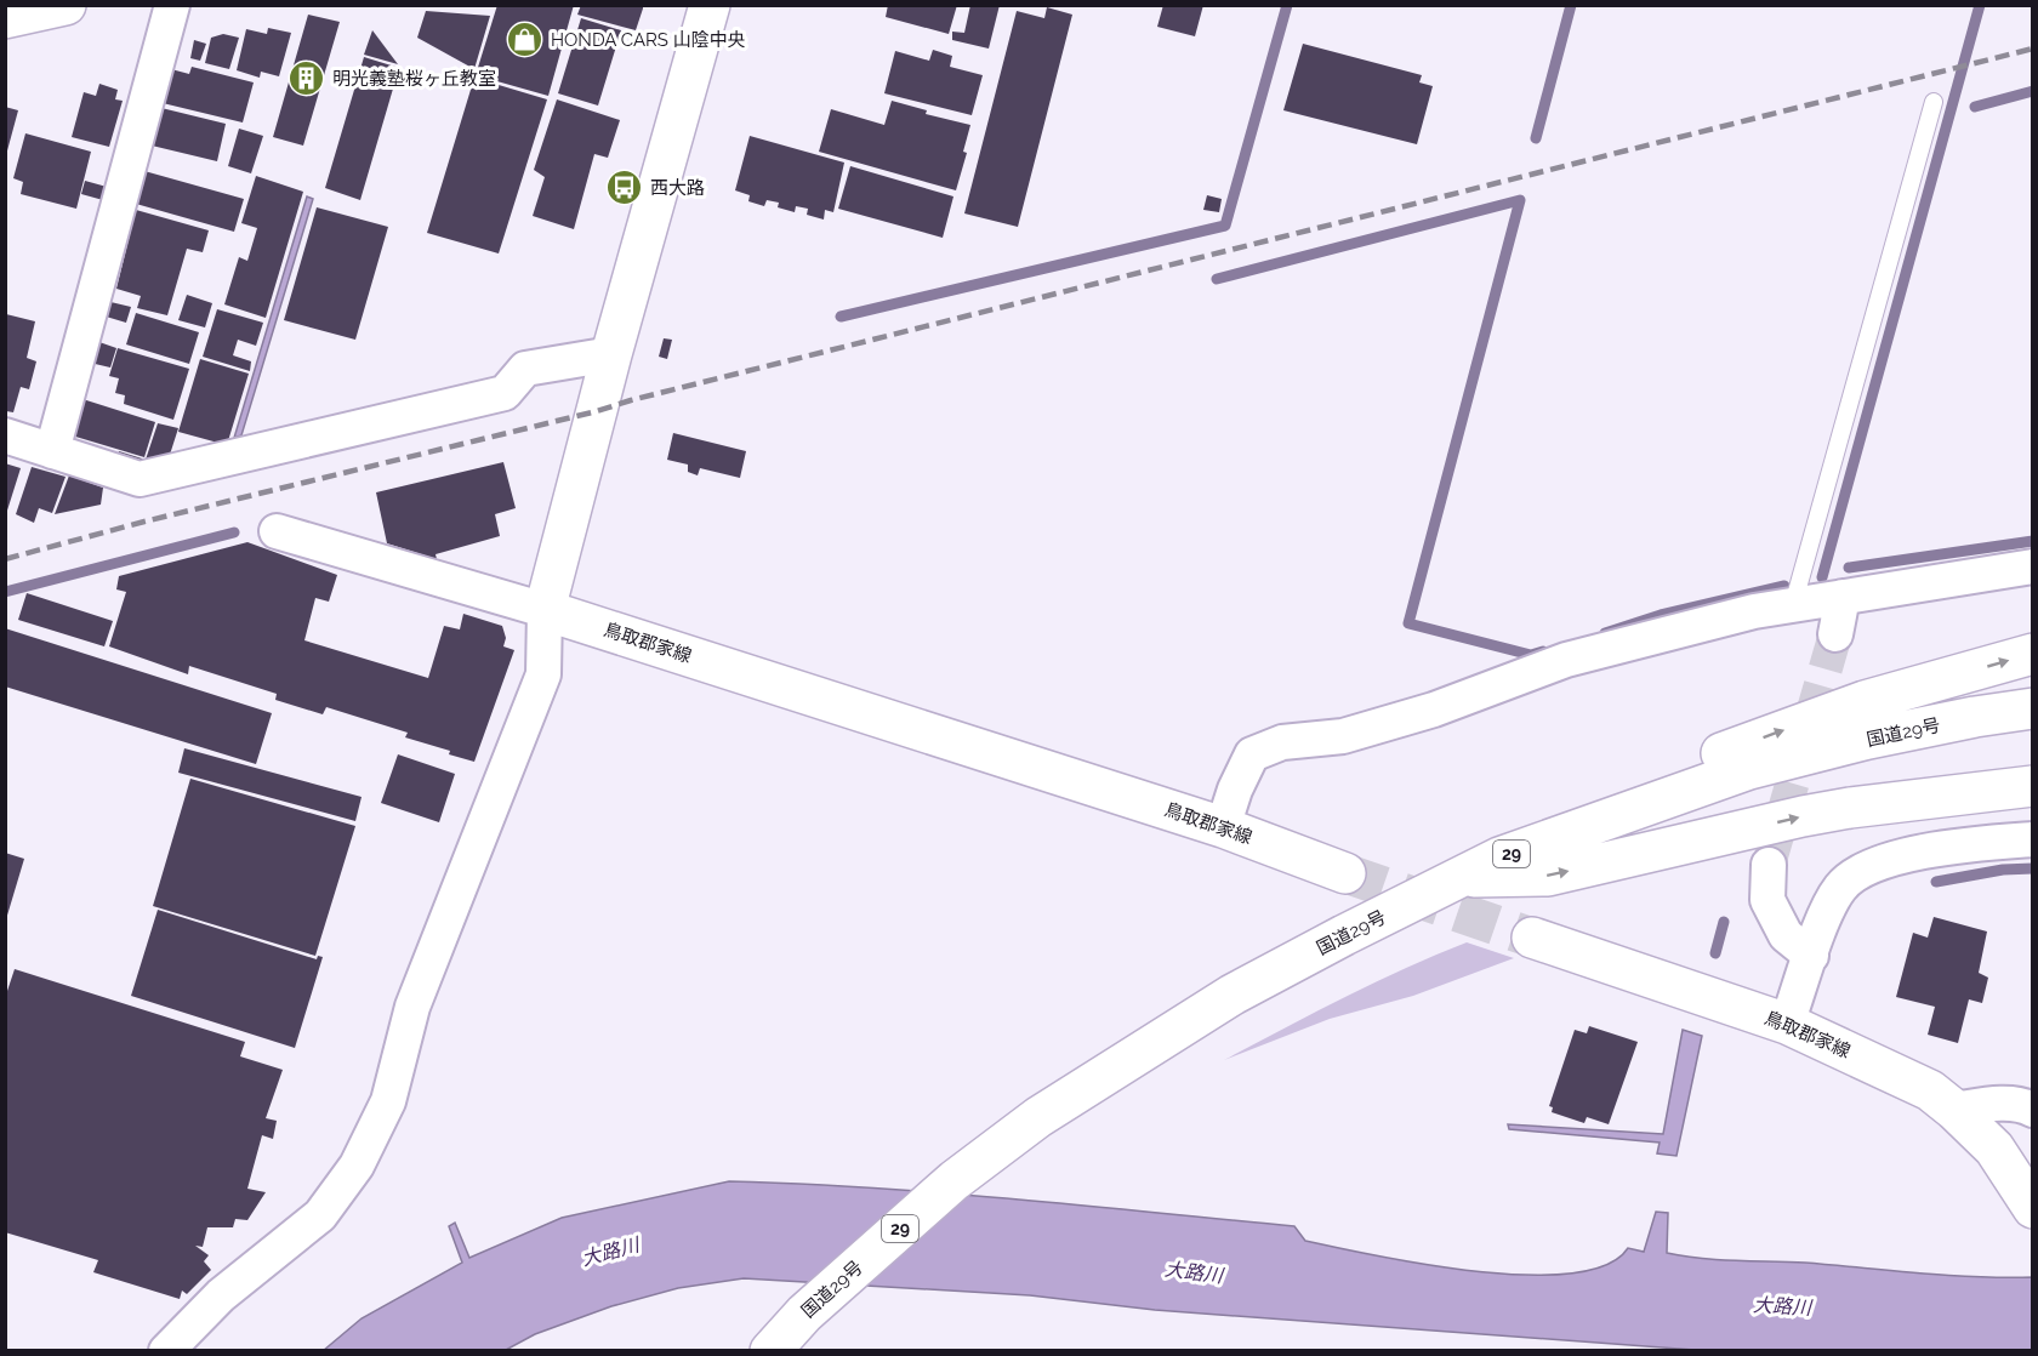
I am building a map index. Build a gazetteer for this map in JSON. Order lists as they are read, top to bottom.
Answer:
{
  "streets": {
    "main road": ["鳥取郡家線", "国道29号", "29"]
  },
  "water": ["大路川"],
  "places": {
    "shop": ["HONDA CARS 山陰中央"],
    "building": ["明光義塾桜ヶ丘教室"],
    "bus stop": ["西大路"]
  }
}
